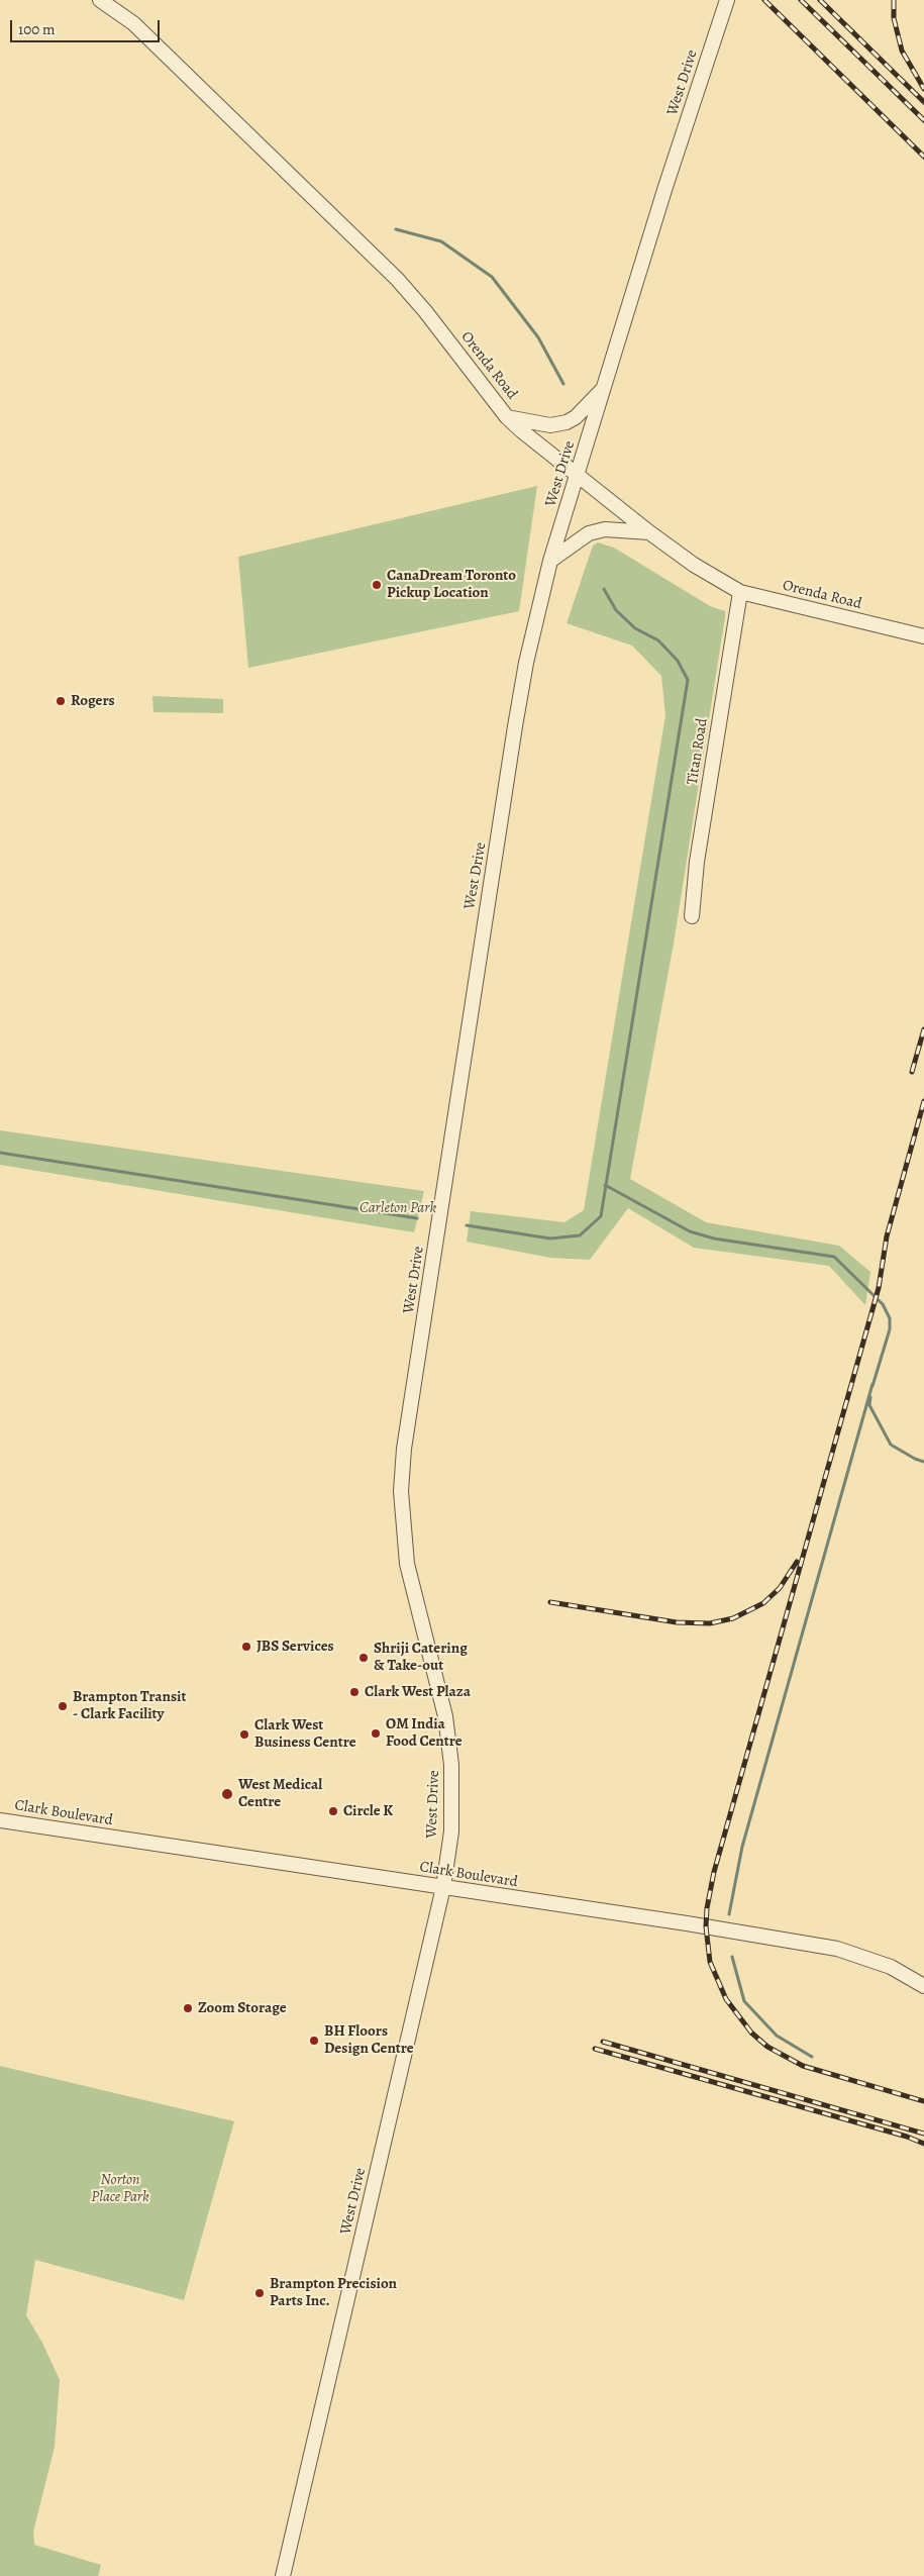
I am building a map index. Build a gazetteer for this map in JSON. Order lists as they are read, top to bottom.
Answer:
{
  "streets": {
    "street": [
      "West Drive",
      "Orenda Road",
      "Titan Road",
      "Clark Boulevard"
    ]
  },
  "crossings": [
    ["West Drive", "Orenda Road"],
    ["West Drive", "Clark Boulevard"],
    ["Orenda Road", "Titan Road"]
  ],
  "parks": ["Carleton Park", "Norton Place Park"],
  "places": [
    "CanaDream Toronto Pickup Location",
    "Rogers",
    "JBS Services",
    "Shriji Catering & Take-out",
    "Clark West Plaza",
    "Brampton Transit - Clark Facility",
    "OM India Food Centre",
    "Clark West Business Centre",
    "West Medical Centre",
    "Circle K",
    "Zoom Storage",
    "BH Floors Design Centre",
    "Brampton Precision Parts Inc."
  ],
  "scale_bar": "100 m"
}
